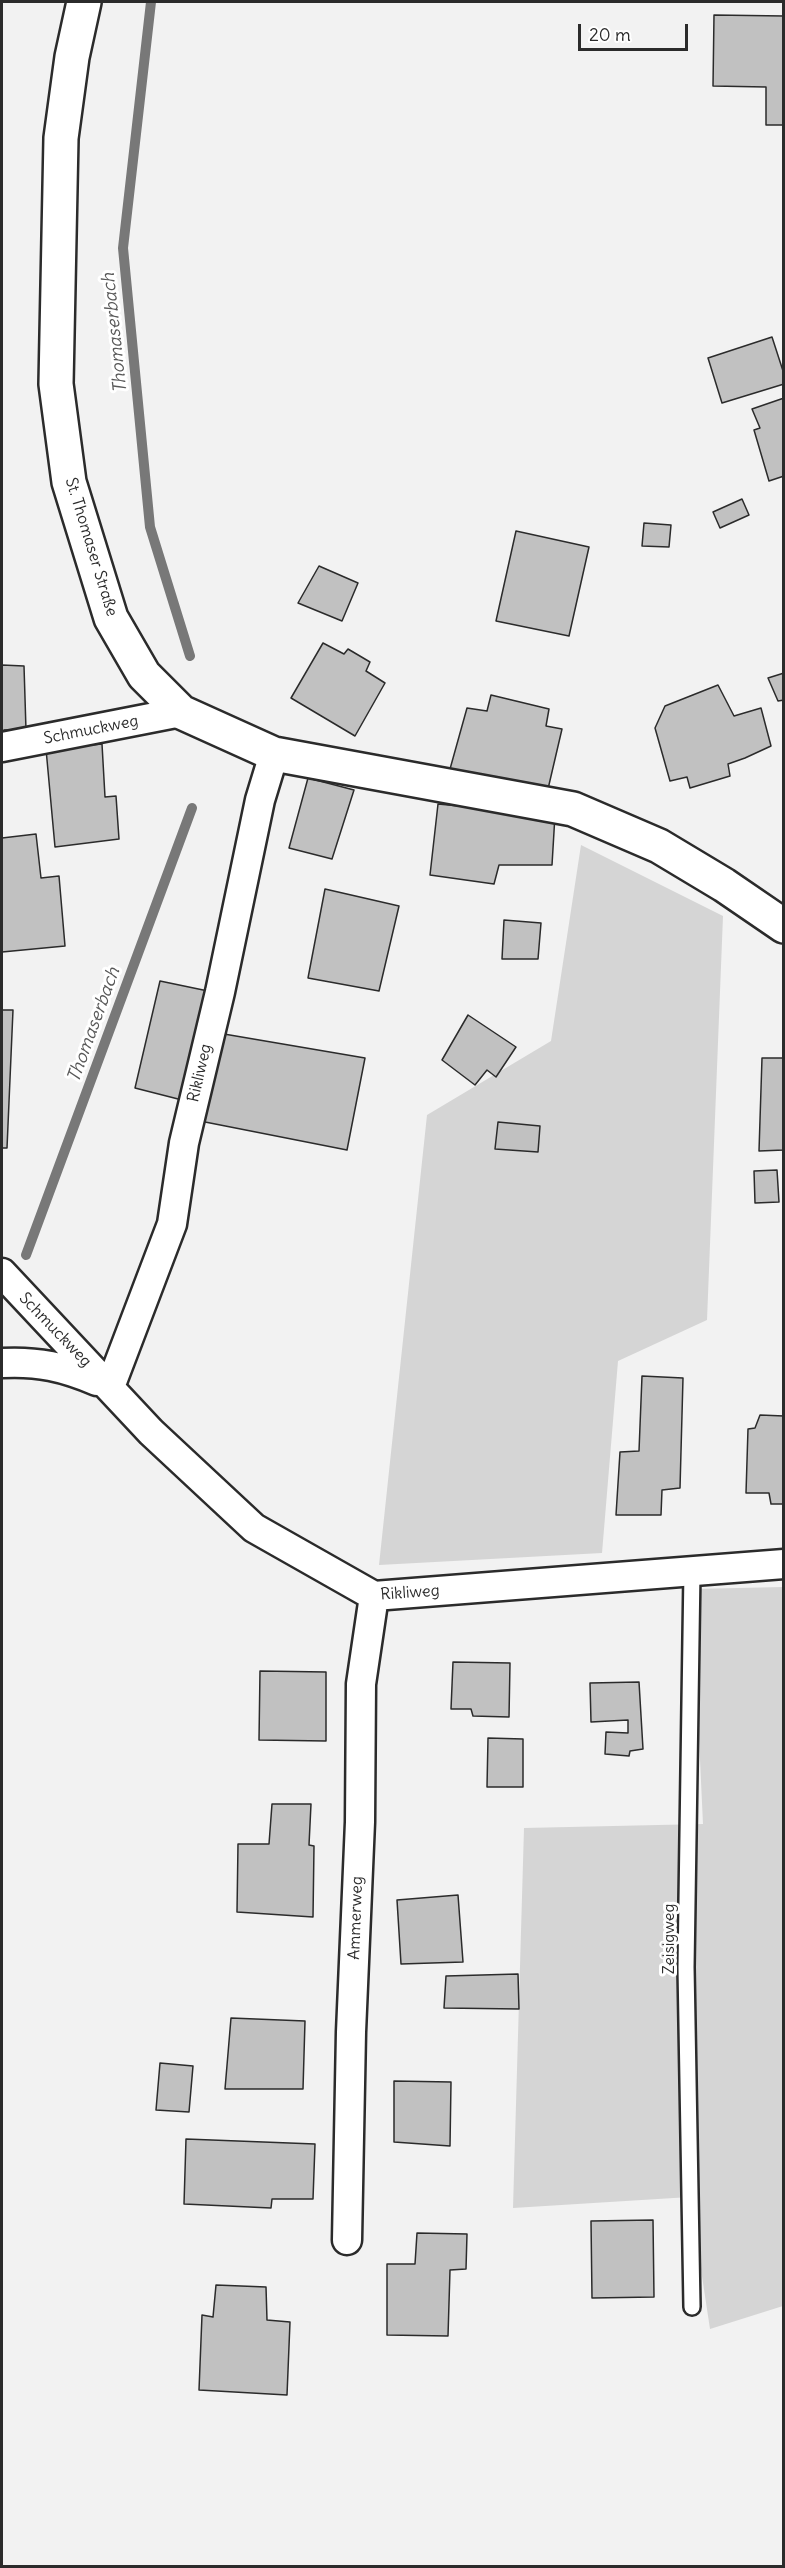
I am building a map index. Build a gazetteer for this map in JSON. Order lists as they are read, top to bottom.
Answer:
{
  "streets": {
    "main road": ["St. Thomaser Straße"],
    "street": ["Schmuckweg", "Rikliweg", "Ammerweg"],
    "lane": ["Zeisigweg"]
  },
  "crossings": [
    ["St. Thomaser Straße", "Schmuckweg"],
    ["St. Thomaser Straße", "Rikliweg"],
    ["Schmuckweg", "Rikliweg"],
    ["Rikliweg", "Ammerweg"],
    ["Rikliweg", "Zeisigweg"]
  ],
  "water": ["Thomaserbach"],
  "scale_bar": "20 m"
}
